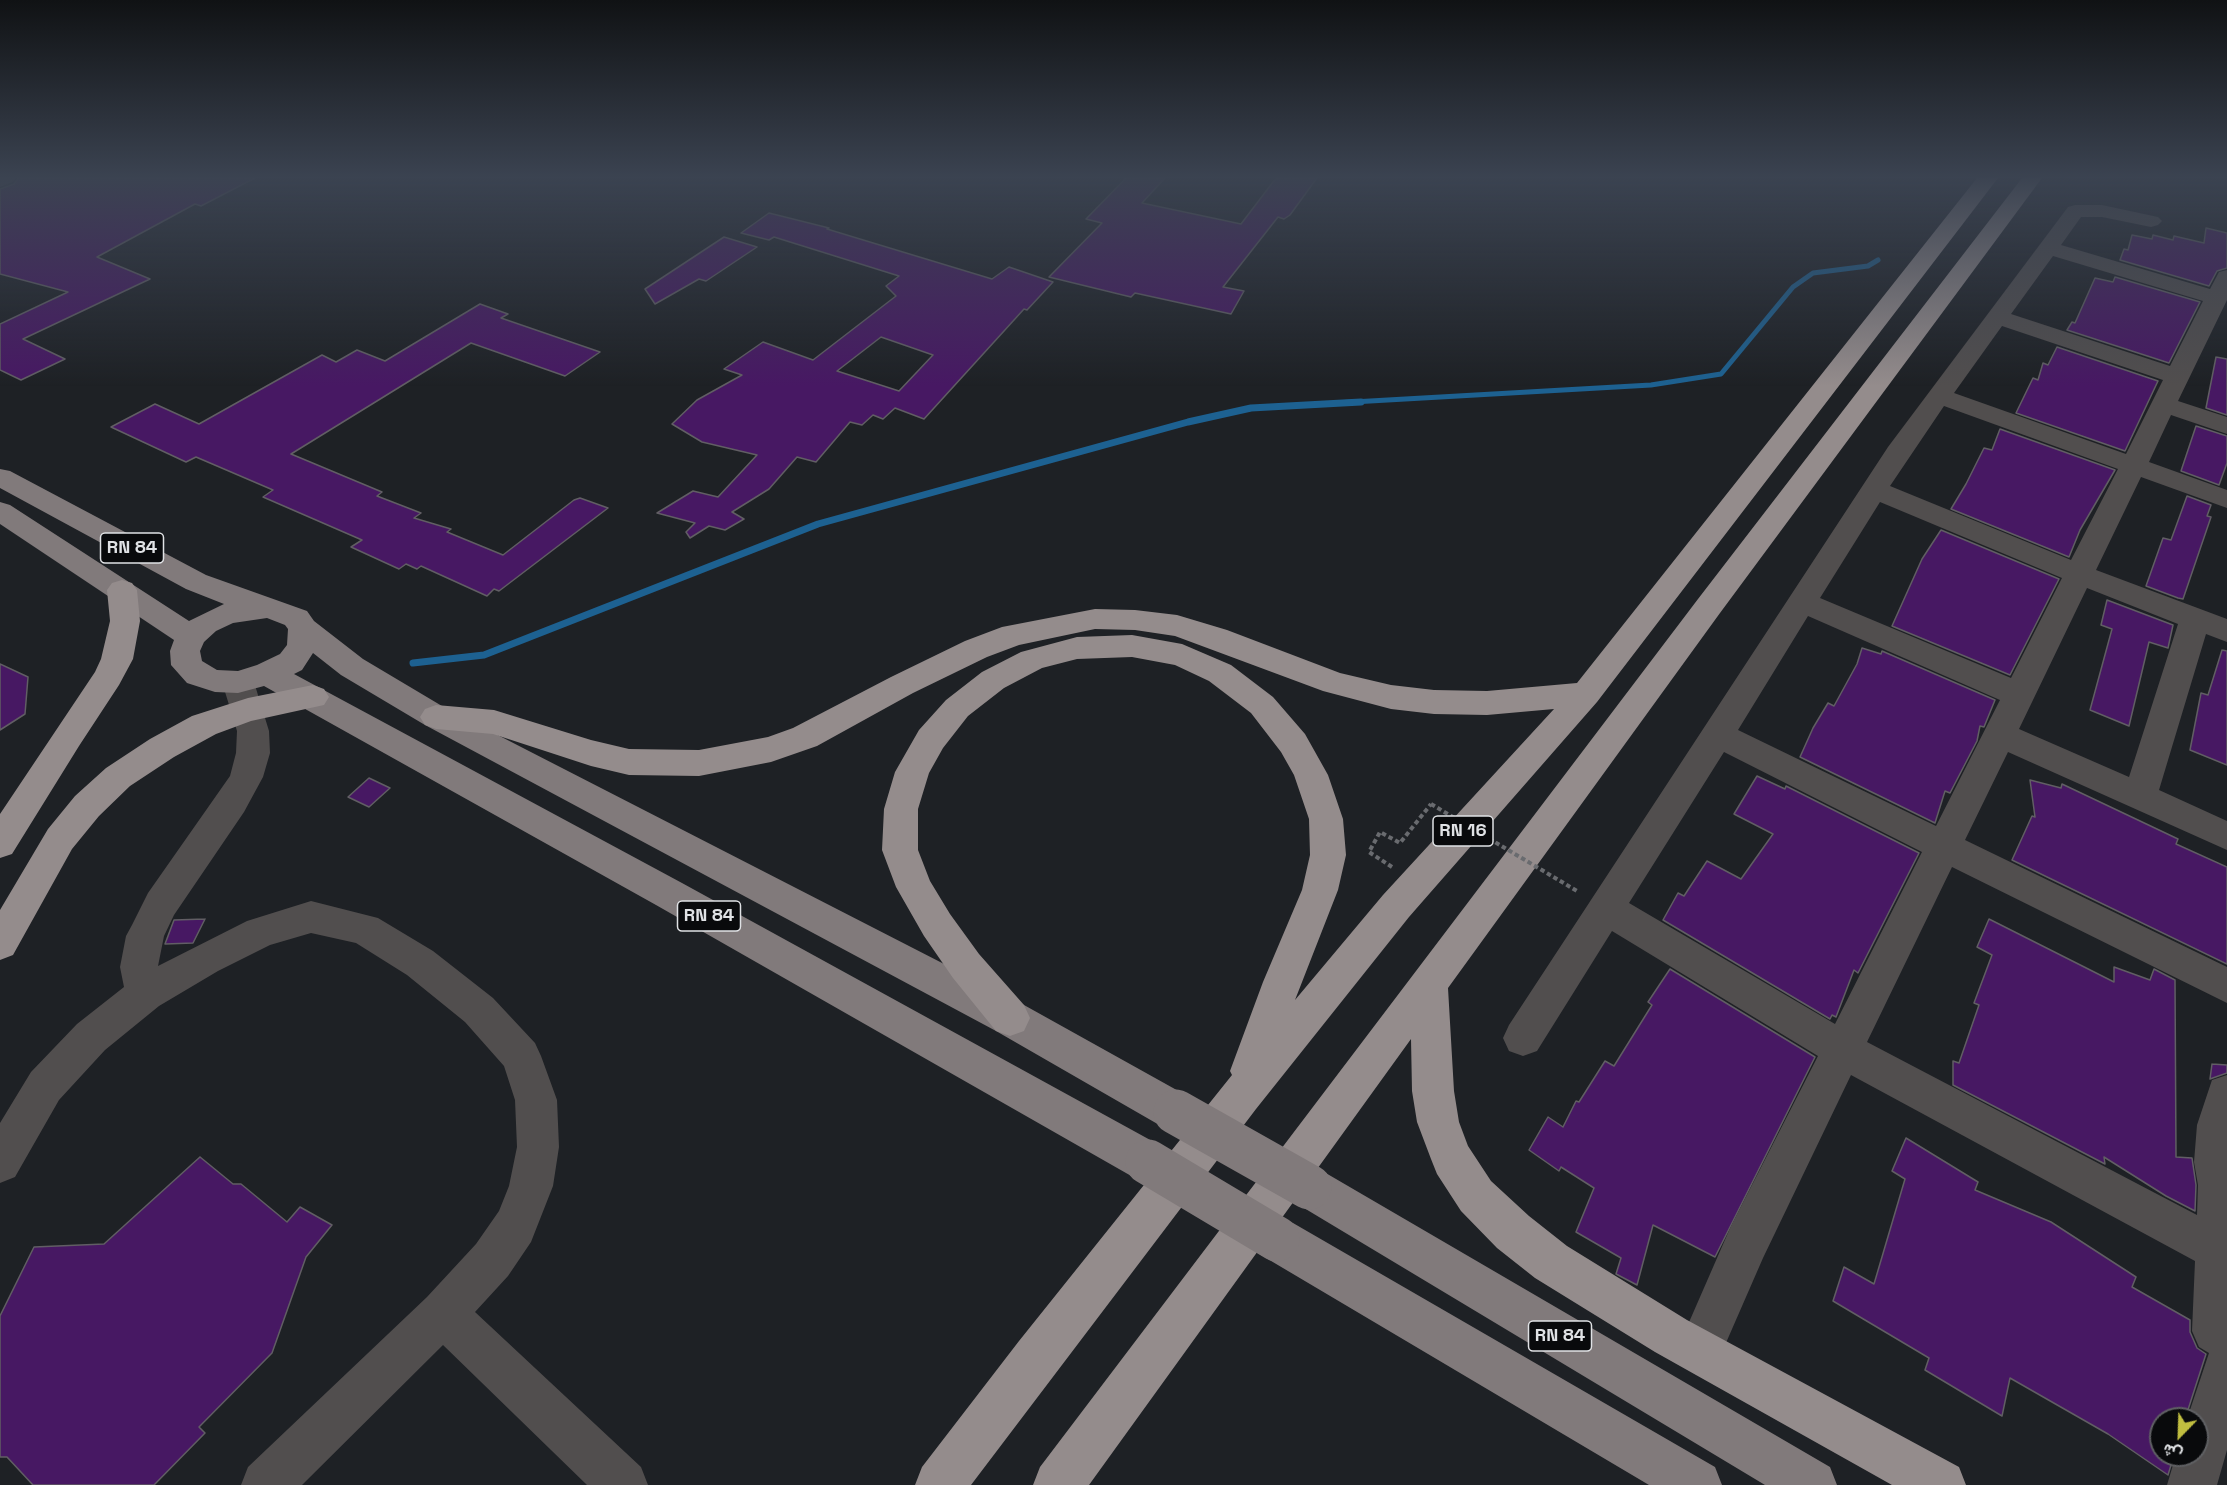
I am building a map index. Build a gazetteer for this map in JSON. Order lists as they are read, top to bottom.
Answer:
{
  "streets": {
    "highway": ["RN 16"],
    "main road": ["RN 84"]
  },
  "north": "bottom left"
}
